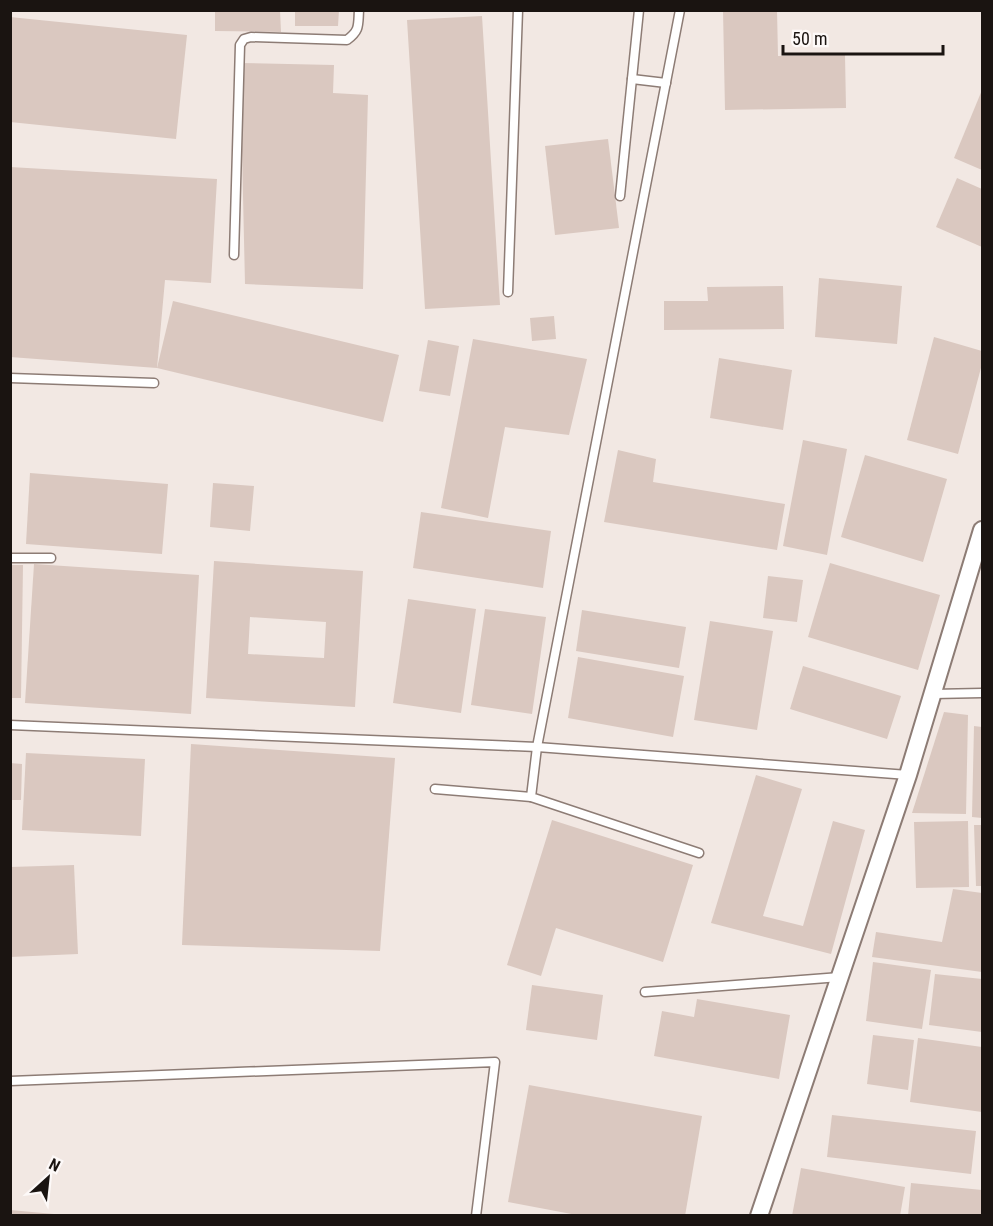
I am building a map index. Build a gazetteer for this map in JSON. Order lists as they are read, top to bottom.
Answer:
{
  "scale_bar": "50 m",
  "north": "top right"
}
